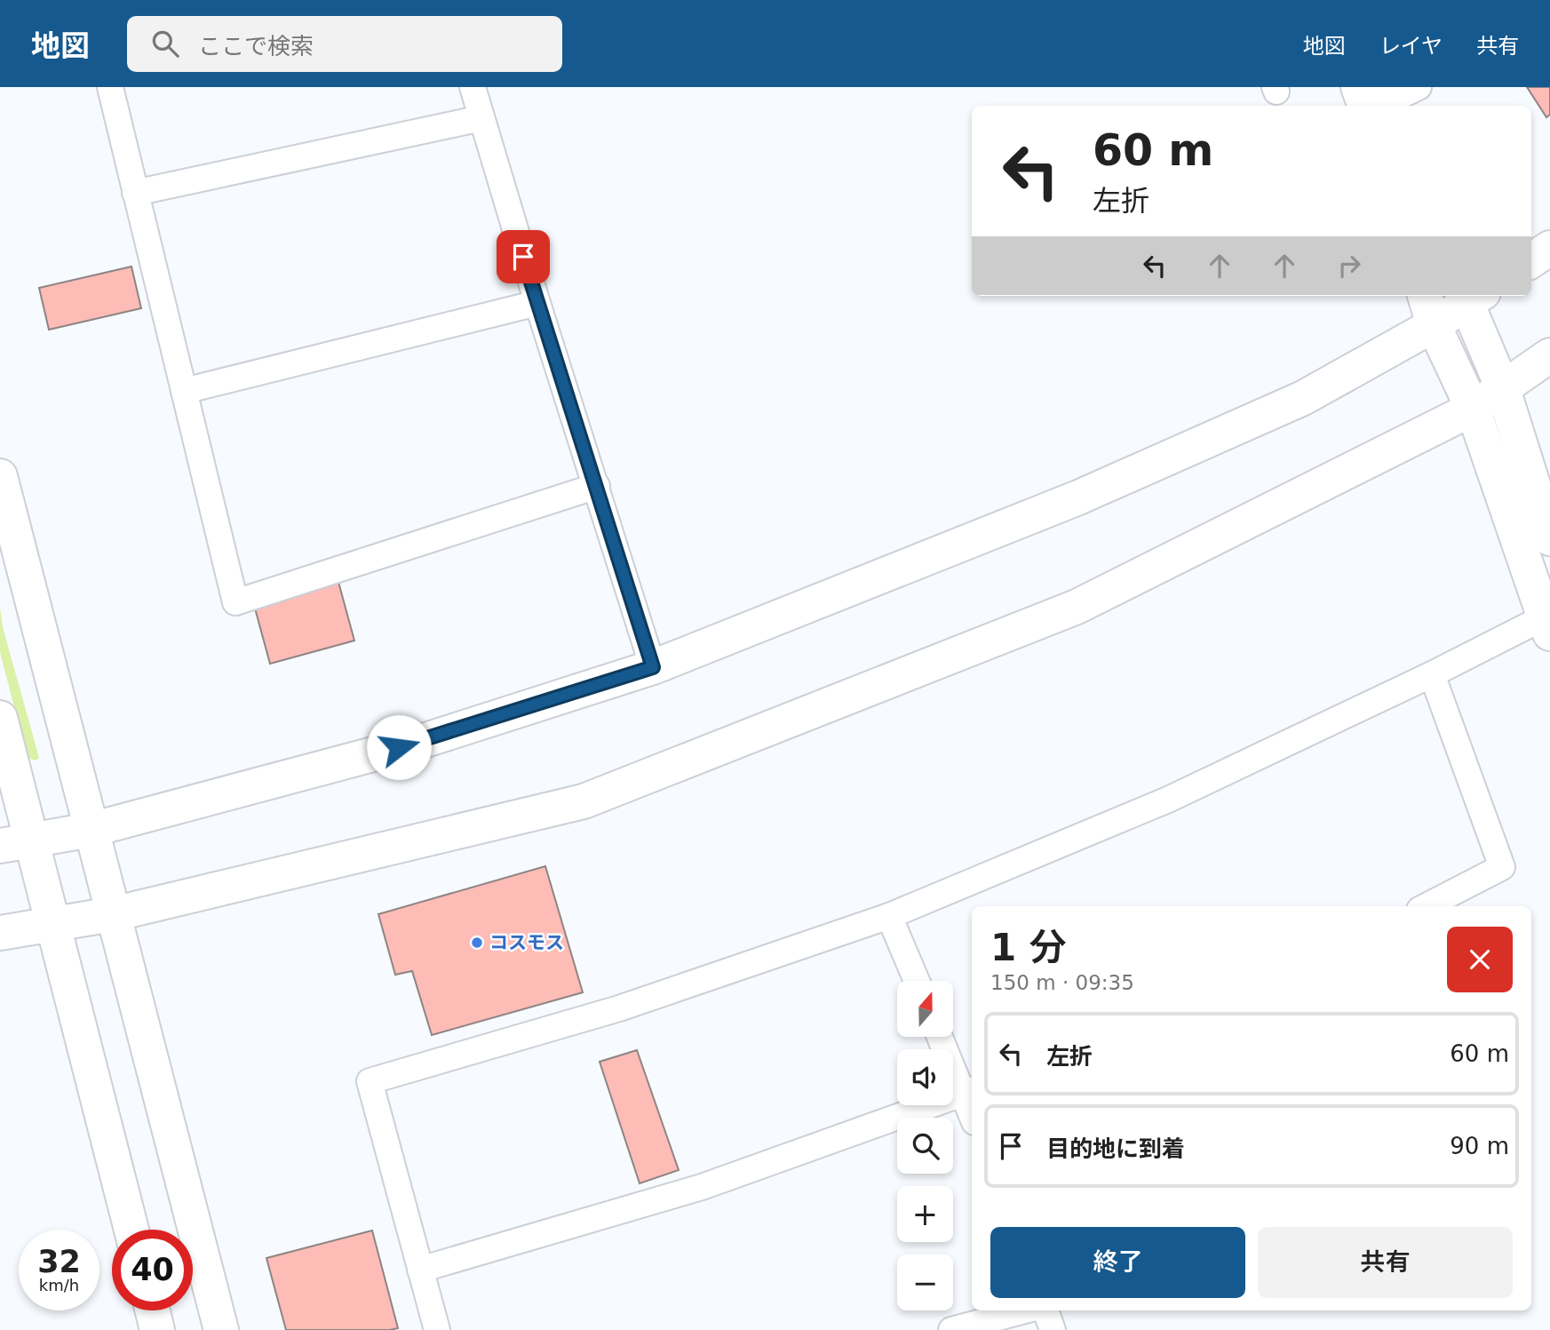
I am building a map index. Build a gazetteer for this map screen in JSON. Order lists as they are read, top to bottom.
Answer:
{
  "places": ["コスモス"],
  "north": "top",
  "page": {
    "header": "地図",
    "search": "ここで検索",
    "nav": ["地図", "レイヤ", "共有"],
    "turn": ["60 m", "左折"],
    "heading": ["1 分", "150 m · 09:35"],
    "map_buttons": ["+", "−"],
    "list": [
      {
        "name": "左折",
        "value": "60 m"
      },
      {
        "name": "目的地に到着",
        "value": "90 m"
      }
    ],
    "buttons": ["終了", "共有"],
    "speed": "32 km/h",
    "limit": "40"
  }
}
